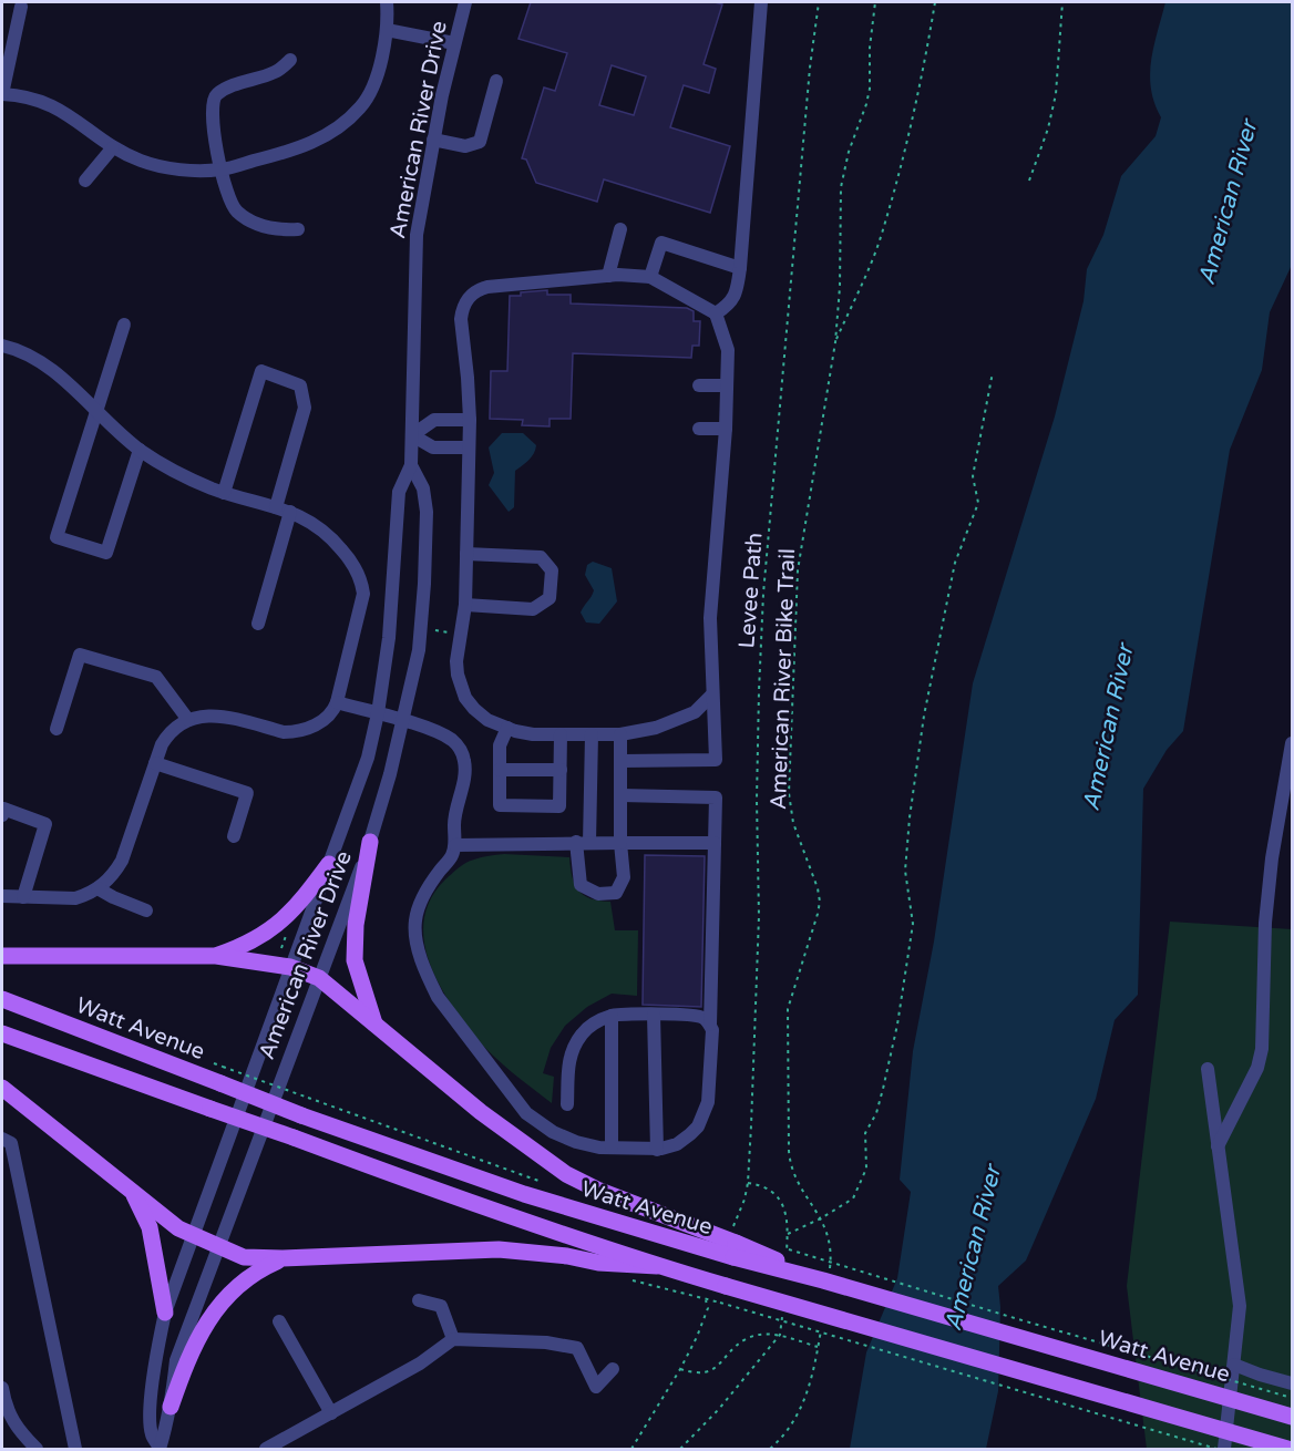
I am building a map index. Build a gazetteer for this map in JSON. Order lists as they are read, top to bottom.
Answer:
{
  "streets": {
    "main road": ["Watt Avenue"],
    "street": ["American River Drive"],
    "path": ["Levee Path", "American River Bike Trail"]
  },
  "crossings": [
    ["Levee Path", "Watt Avenue"],
    ["American River Bike Trail", "Watt Avenue"]
  ],
  "water": ["American River"]
}
